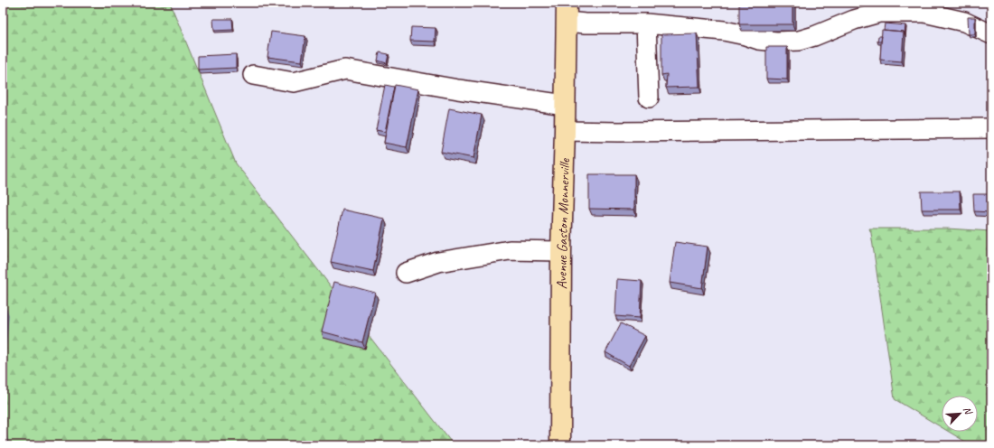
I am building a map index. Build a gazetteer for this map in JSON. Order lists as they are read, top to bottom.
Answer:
{
  "streets": {
    "main road": ["Avenue Gaston Monnerville"]
  },
  "north": "top right"
}
